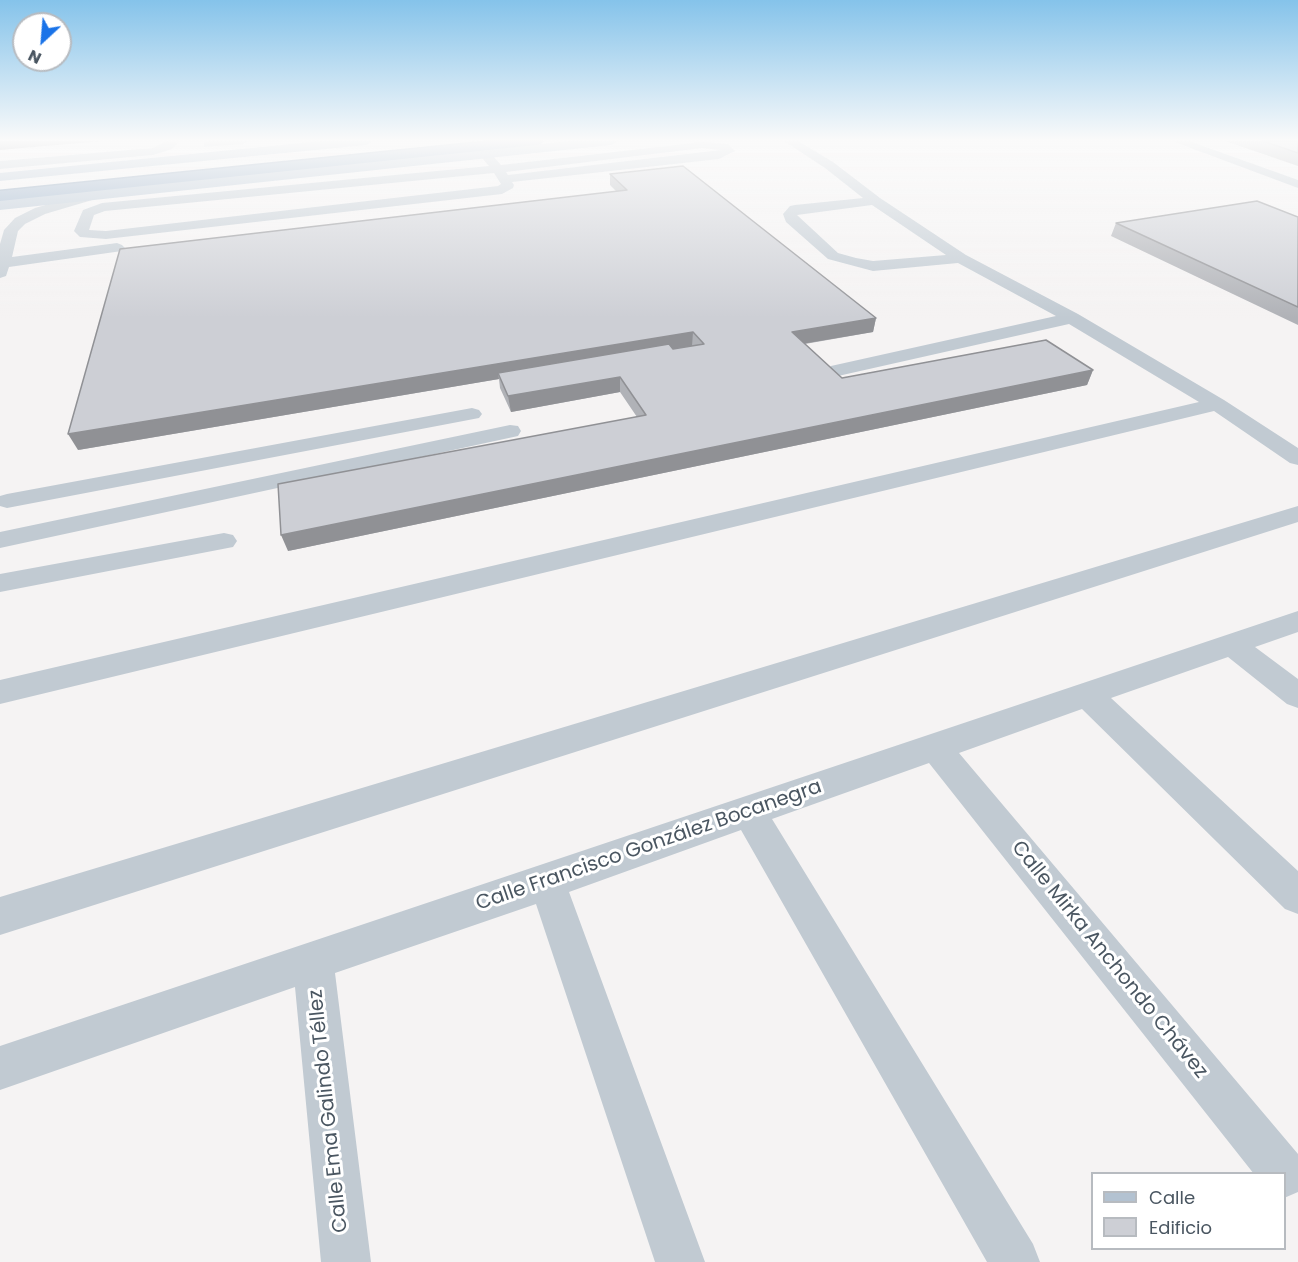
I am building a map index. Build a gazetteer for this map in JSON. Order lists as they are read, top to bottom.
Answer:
{
  "streets": {
    "street": ["Calle Francisco González Bocanegra", "Calle Mirka Anchondo Chávez", "Calle Ema Galindo Téllez"]
  },
  "crossings": [
    ["Calle Francisco González Bocanegra", "Calle Mirka Anchondo Chávez"],
    ["Calle Francisco González Bocanegra", "Calle Ema Galindo Téllez"]
  ],
  "legend": ["Calle", "Edificio"],
  "north": "bottom left"
}
